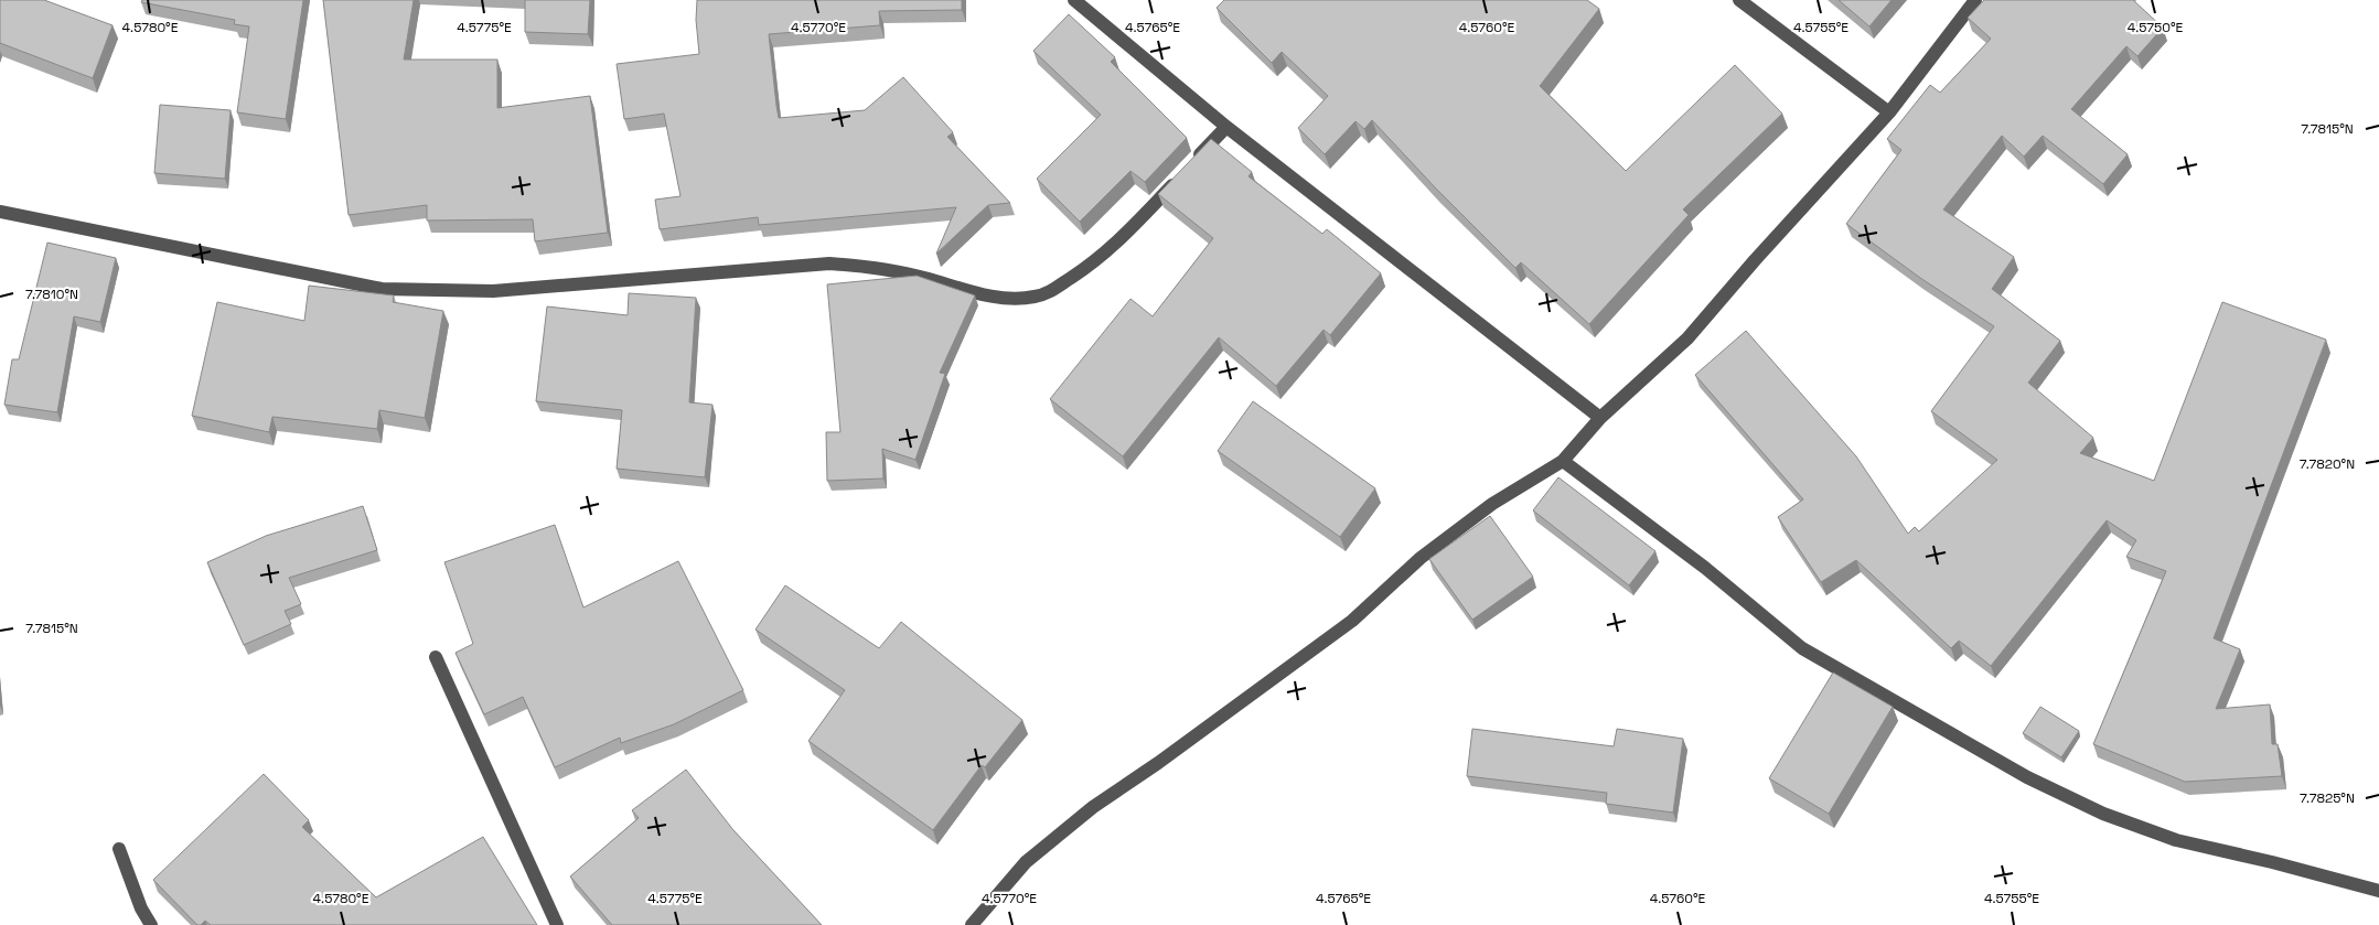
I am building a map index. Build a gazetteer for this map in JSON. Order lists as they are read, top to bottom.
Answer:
{
  "coordinates": [
    "4.5780°E",
    "4.5775°E",
    "4.5770°E",
    "4.5765°E",
    "4.5760°E",
    "4.5755°E",
    "4.5750°E",
    "7.7815°N",
    "7.7810°N",
    "7.7820°N",
    "7.7825°N"
  ]
}
